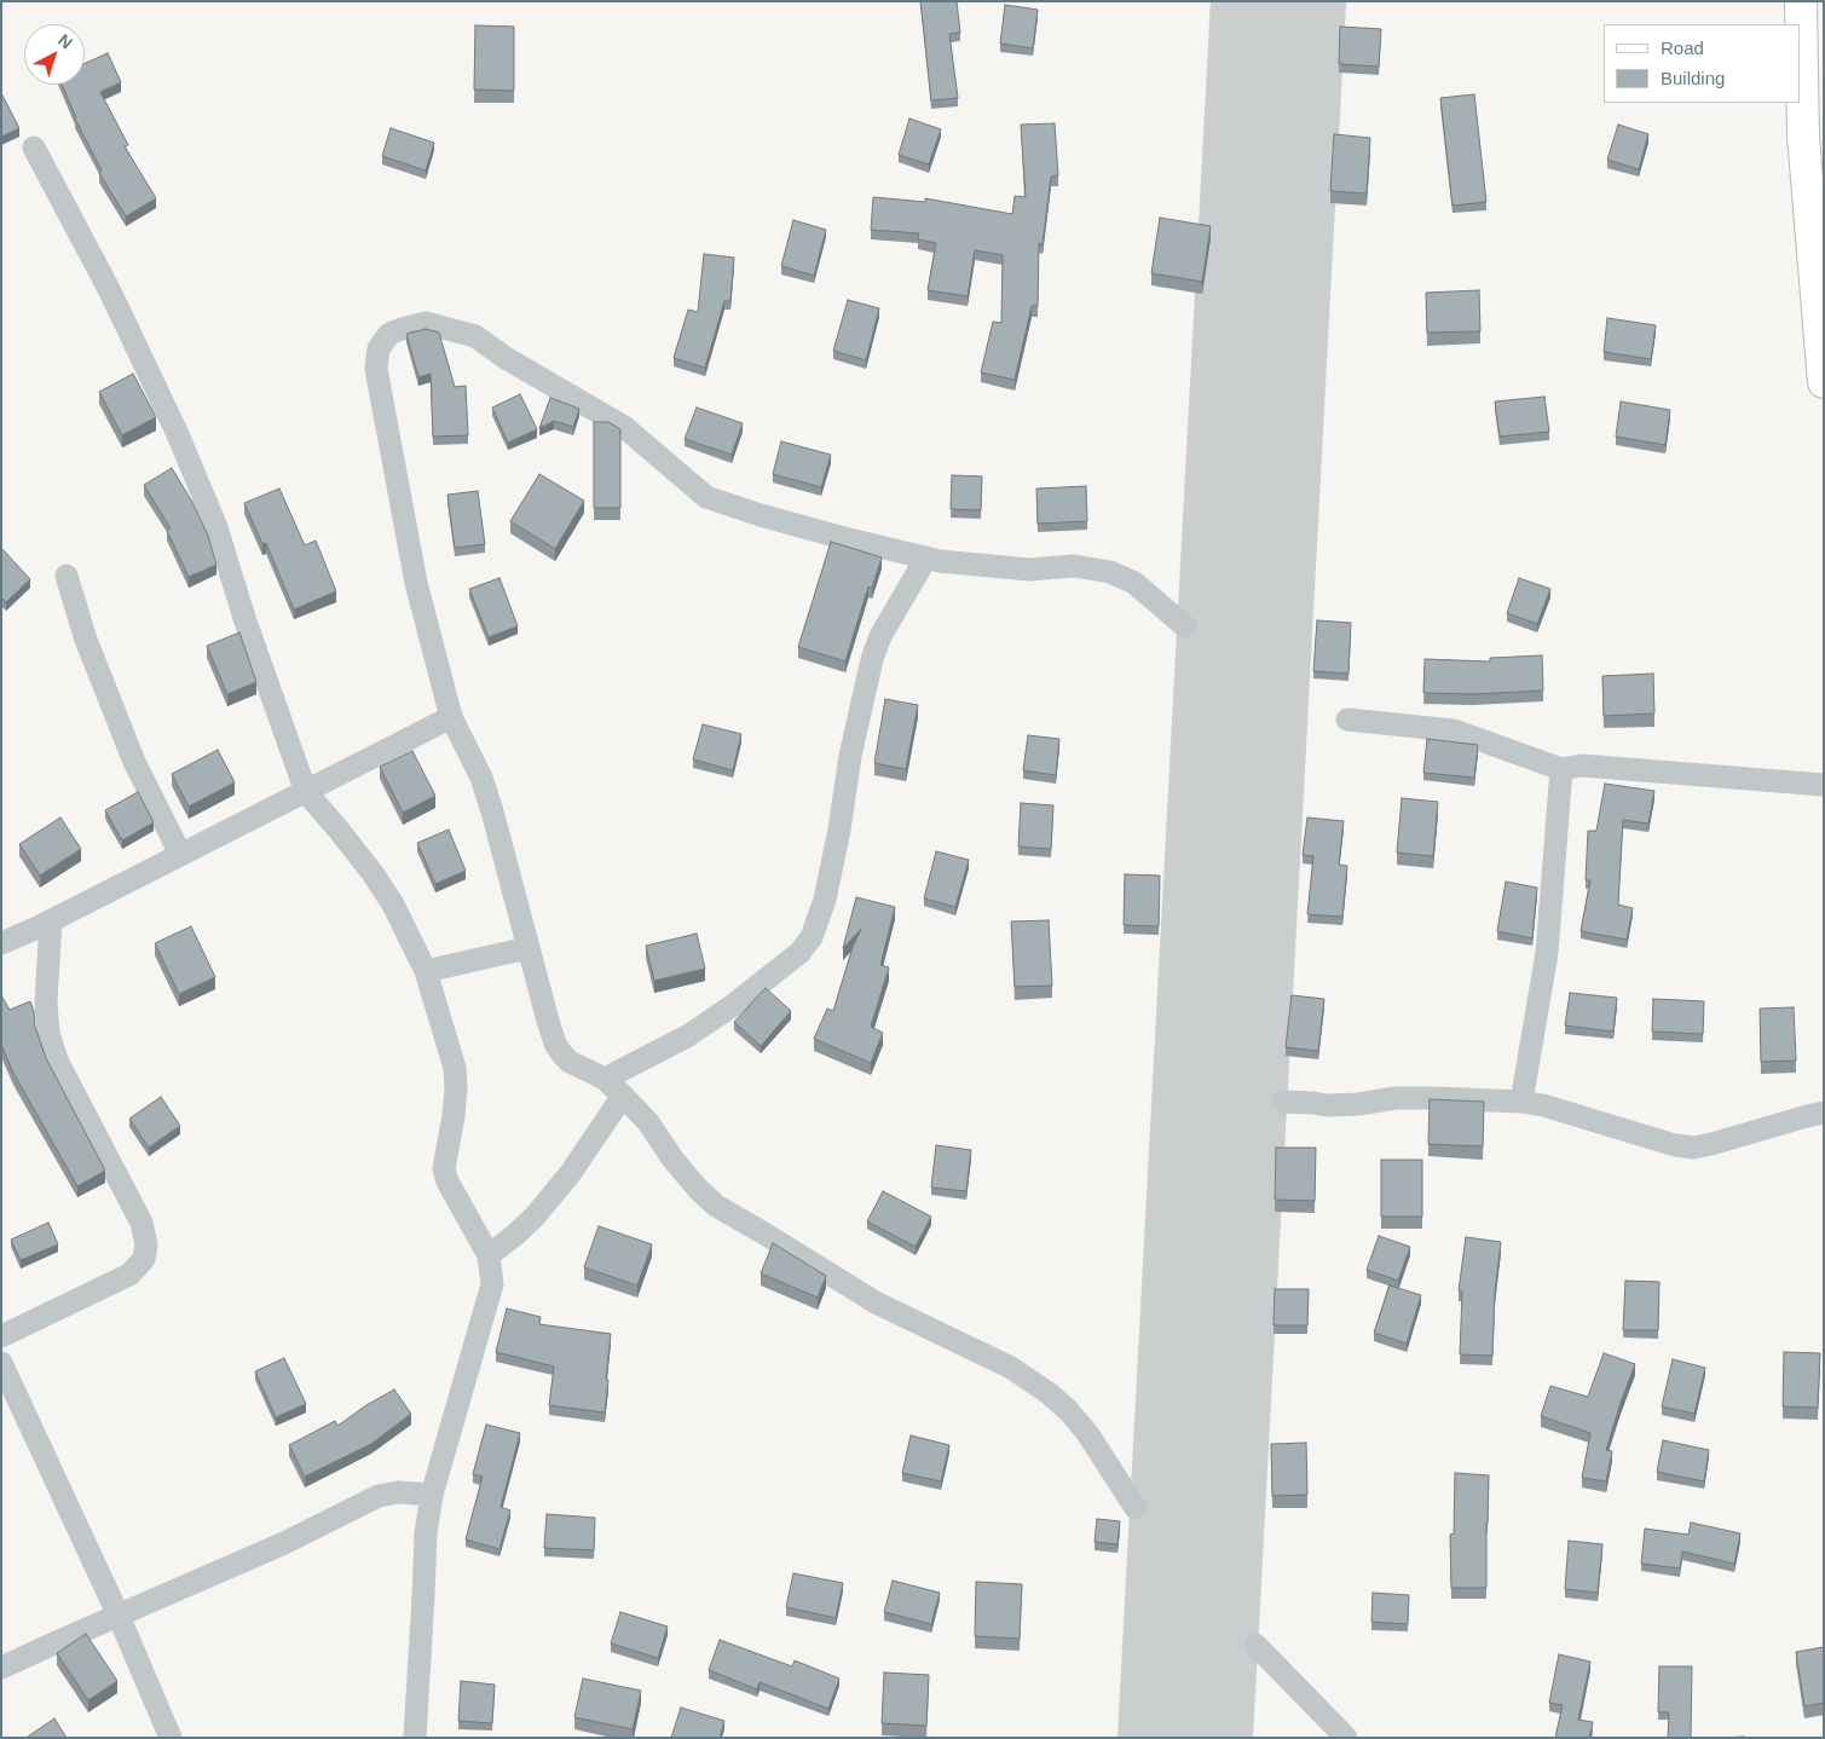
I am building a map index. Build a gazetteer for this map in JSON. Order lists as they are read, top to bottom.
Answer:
{
  "legend": ["Road", "Building"],
  "north": "top right"
}
